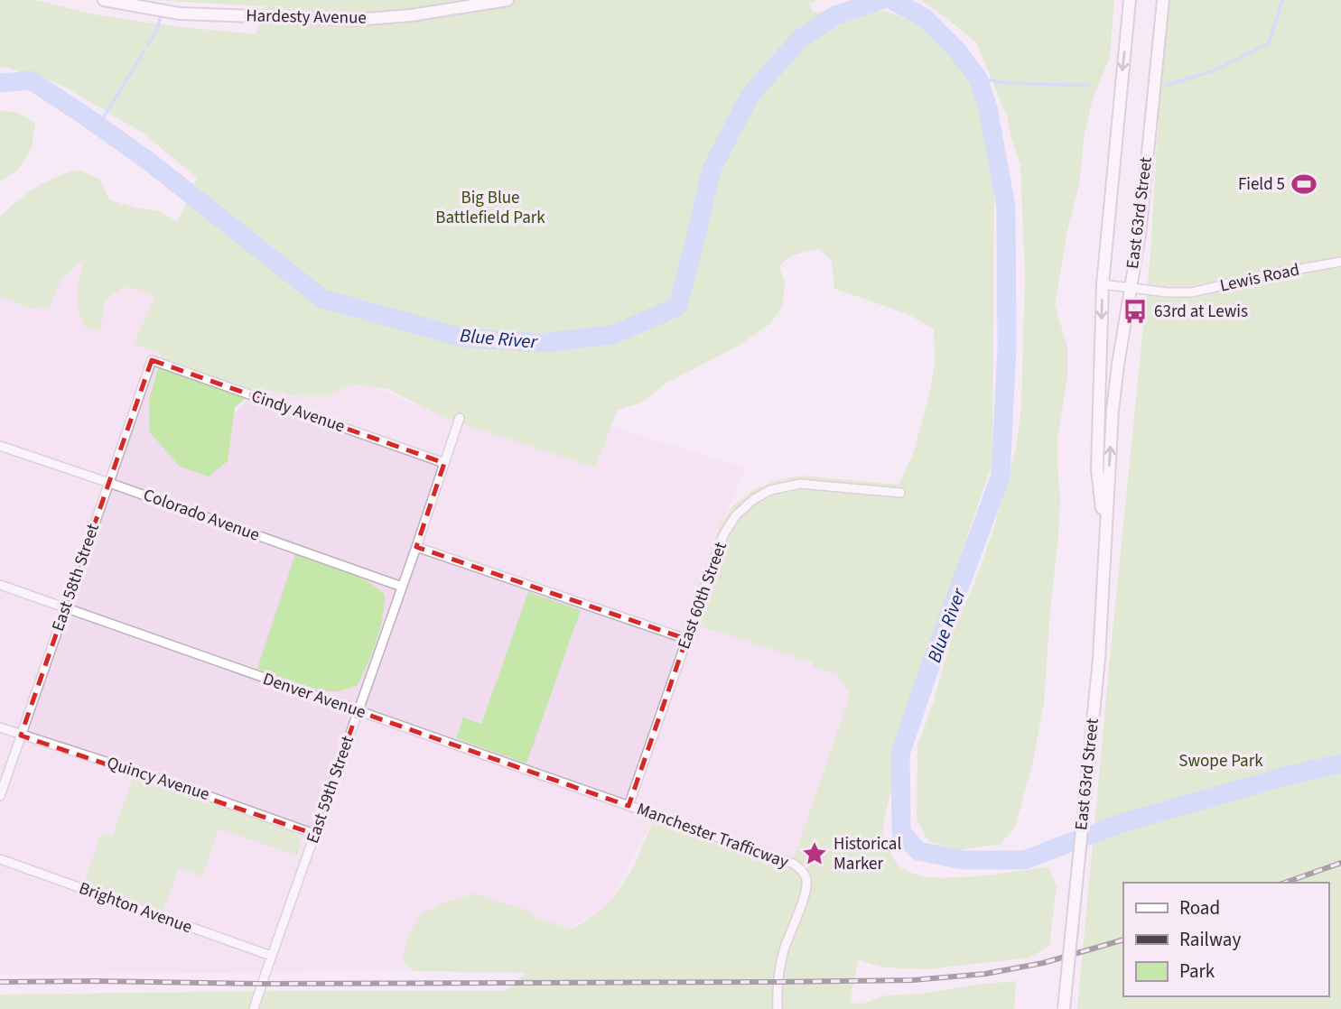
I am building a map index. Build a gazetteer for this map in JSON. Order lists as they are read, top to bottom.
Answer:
{
  "streets": {
    "main road": ["Hardesty Avenue", "East 63rd Street"],
    "street": [
      "Lewis Road",
      "Cindy Avenue",
      "Colorado Avenue",
      "East 58th Street",
      "East 60th Street",
      "Denver Avenue",
      "Quincy Avenue",
      "East 59th Street",
      "Manchester Trafficway",
      "Brighton Avenue"
    ]
  },
  "crossings": [
    ["East 63rd Street", "Lewis Road"],
    ["Cindy Avenue", "East 58th Street"],
    ["Cindy Avenue", "East 59th Street"],
    ["Colorado Avenue", "East 58th Street"],
    ["Colorado Avenue", "East 59th Street"],
    ["East 58th Street", "Denver Avenue"],
    ["East 58th Street", "Quincy Avenue"],
    ["East 60th Street", "Denver Avenue"],
    ["East 60th Street", "Manchester Trafficway"],
    ["Denver Avenue", "East 59th Street"],
    ["Denver Avenue", "Manchester Trafficway"],
    ["Quincy Avenue", "East 59th Street"],
    ["East 59th Street", "Brighton Avenue"]
  ],
  "water": ["Blue River"],
  "parks": ["Big Blue Battlefield Park", "Swope Park"],
  "places": {
    "sports": ["Field 5"],
    "bus stop": ["63rd at Lewis"],
    "place": ["Historical Marker"]
  },
  "legend": ["Road", "Railway", "Park"]
}
